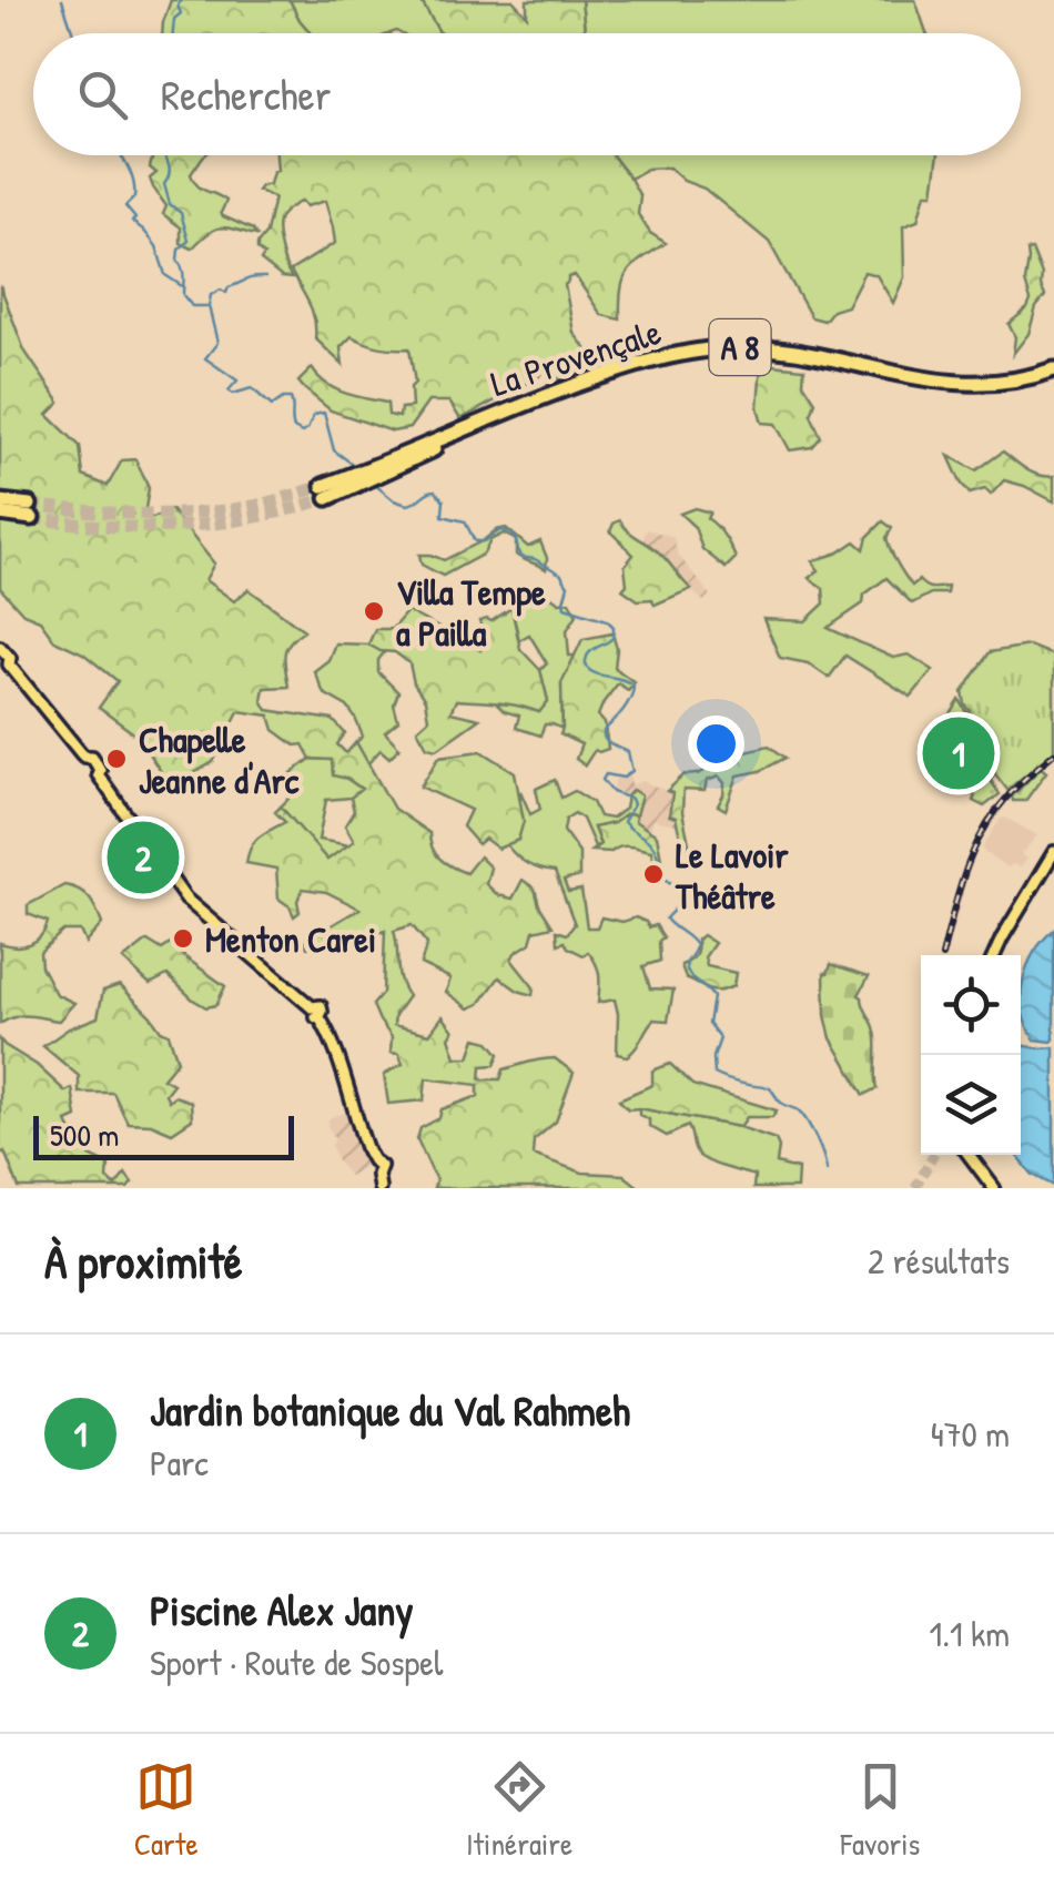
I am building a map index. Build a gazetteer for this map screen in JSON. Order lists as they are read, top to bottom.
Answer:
{
  "streets": {
    "highway": ["A 8", "La Provençale"]
  },
  "places": [
    "Villa Tempe a Pailla",
    "Chapelle Jeanne d'Arc",
    "Le Lavoir Théâtre",
    "Menton Carei"
  ],
  "scale_bar": "500 m",
  "page": {
    "search": "Rechercher",
    "pins": ["1", "2"],
    "scale": "500 m",
    "heading": ["À proximité", "2 résultats"],
    "list": [
      {
        "mark": "1",
        "name": "Jardin botanique du Val Rahmeh",
        "note": "Parc",
        "value": "470 m"
      },
      {
        "mark": "2",
        "name": "Piscine Alex Jany",
        "note": "Sport · Route de Sospel",
        "value": "1.1 km"
      }
    ],
    "nav": ["Carte", "Itinéraire", "Favoris"]
  }
}
